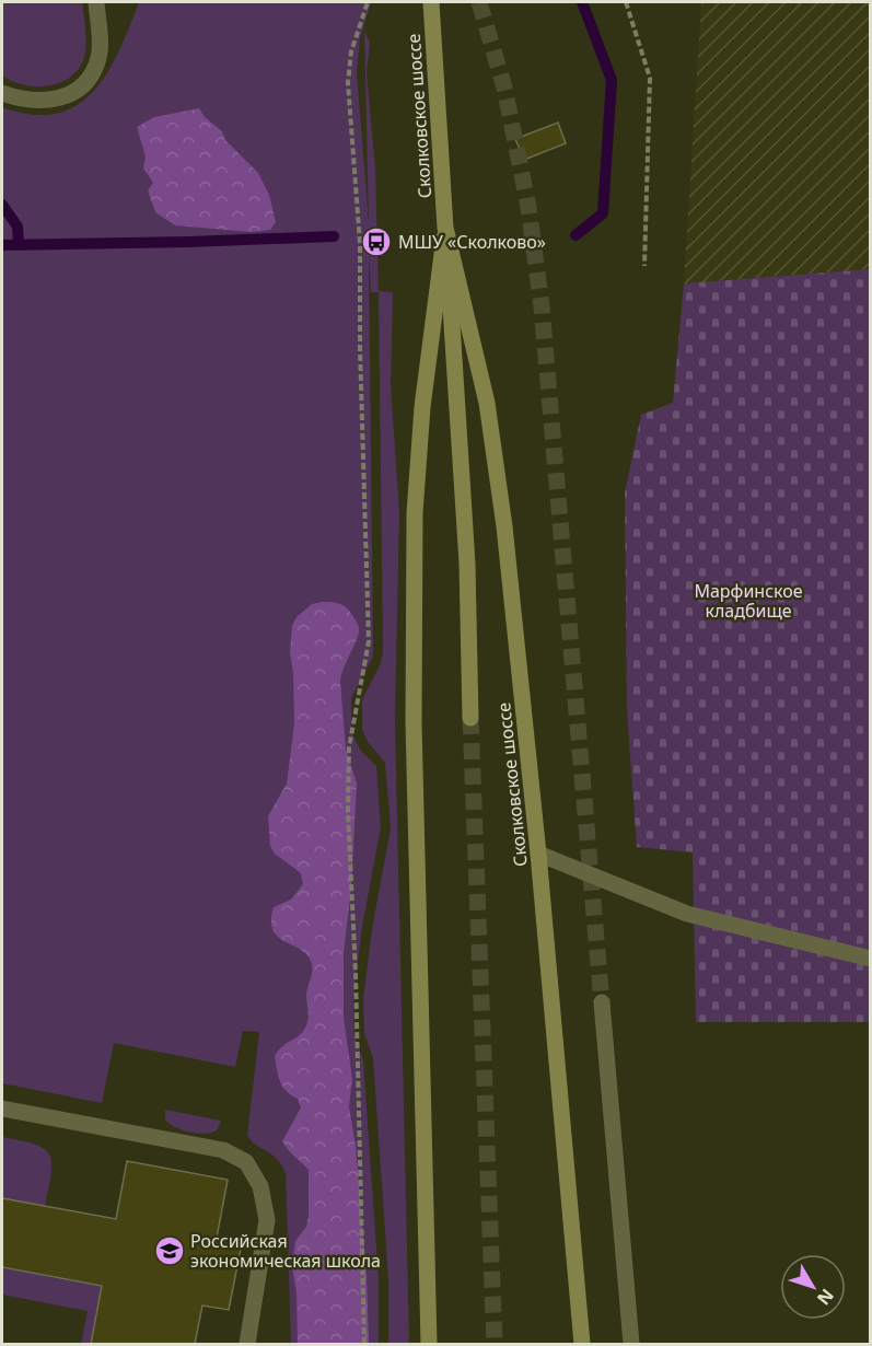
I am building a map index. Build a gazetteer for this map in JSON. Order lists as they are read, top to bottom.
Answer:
{
  "streets": {
    "street": ["Сколковское шоссе"]
  },
  "parks": ["Марфинское кладбище"],
  "places": {
    "bus stop": ["МШУ «Сколково»"],
    "school or university": ["Российская экономическая школа"]
  },
  "north": "bottom right"
}
